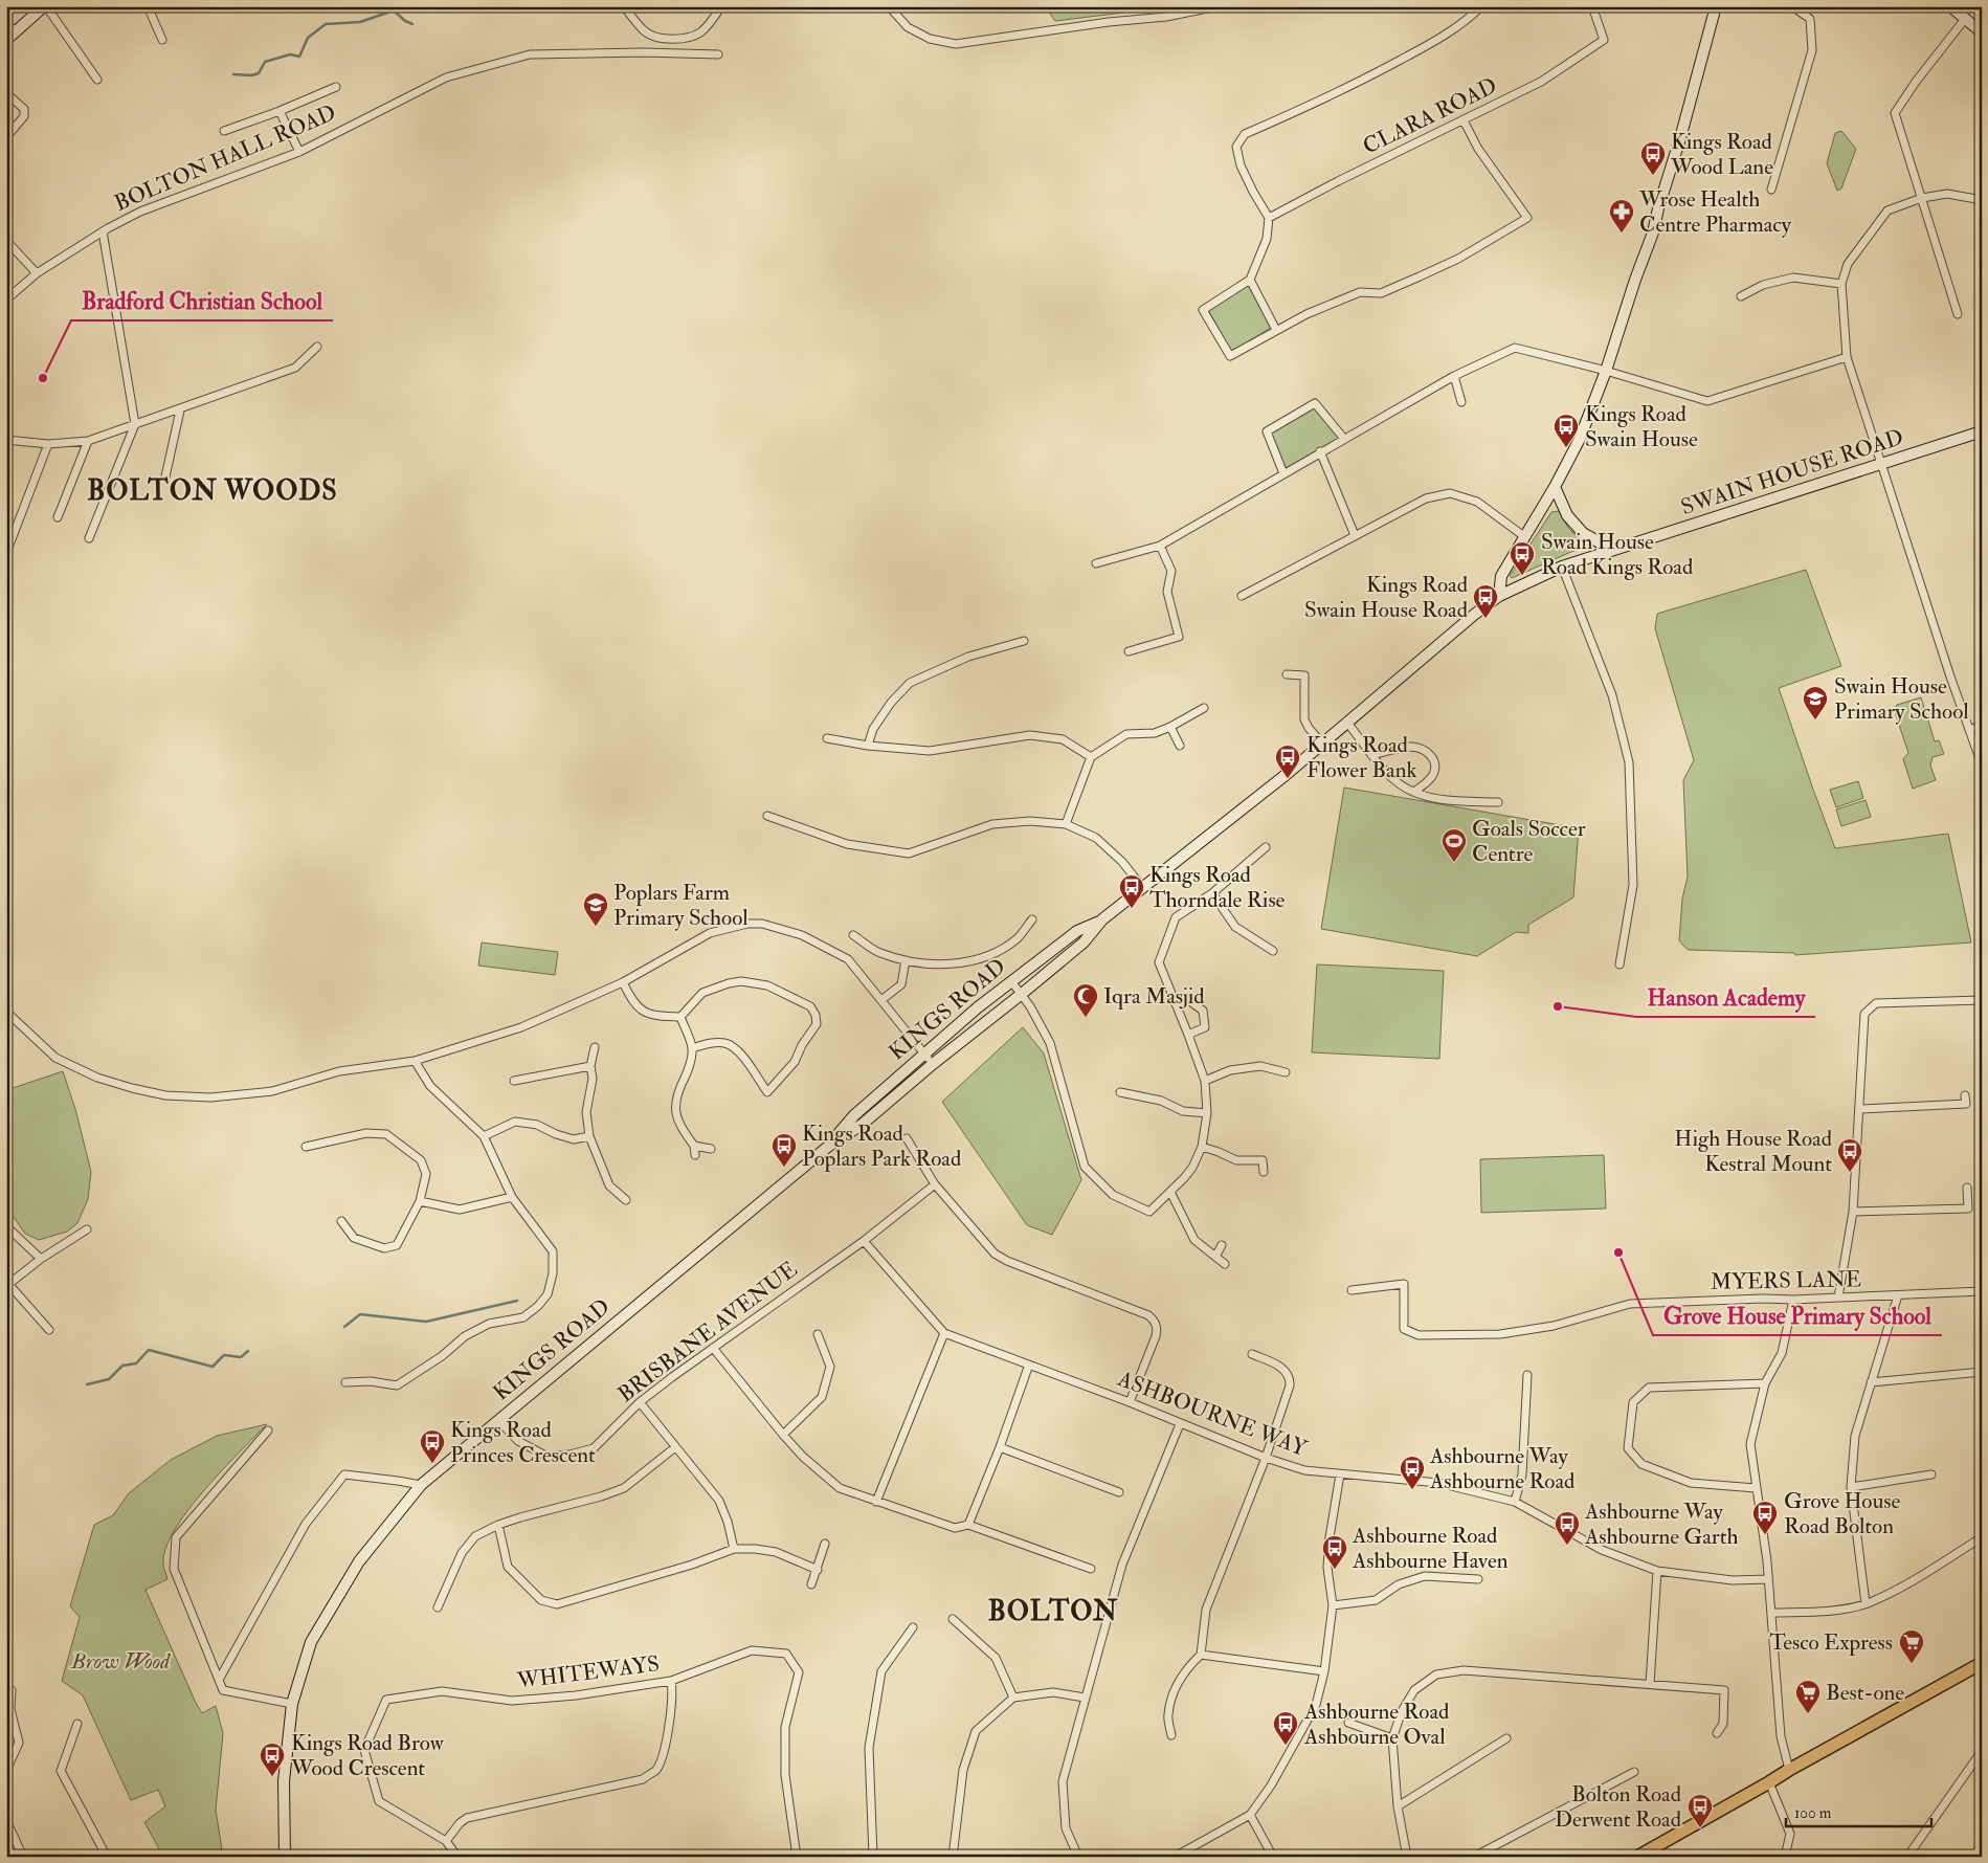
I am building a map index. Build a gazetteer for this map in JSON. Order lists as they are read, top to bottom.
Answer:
{
  "streets": {
    "street": [
      "CLARA ROAD",
      "BOLTON HALL ROAD",
      "SWAIN HOUSE ROAD",
      "KINGS ROAD",
      "MYERS LANE",
      "BRISBANE AVENUE",
      "ASHBOURNE WAY",
      "WHITEWAYS"
    ]
  },
  "crossings": [
    ["SWAIN HOUSE ROAD", "KINGS ROAD"],
    ["KINGS ROAD", "BRISBANE AVENUE"],
    ["BRISBANE AVENUE", "ASHBOURNE WAY"]
  ],
  "districts": ["BOLTON WOODS", "BOLTON"],
  "parks": ["Brow Wood"],
  "places": {
    "bus stop": [
      "Kings Road Wood Lane",
      "Kings Road Swain House",
      "Swain House Road Kings Road",
      "Kings Road Swain House Road",
      "Kings Road Flower Bank",
      "Kings Road Thorndale Rise",
      "Kings Road Poplars Park Road",
      "High House Road Kestral Mount",
      "Kings Road Princes Crescent",
      "Ashbourne Way Ashbourne Road",
      "Grove House Road Bolton",
      "Ashbourne Way Ashbourne Garth",
      "Ashbourne Road Ashbourne Haven",
      "Ashbourne Road Ashbourne Oval",
      "Kings Road Brow Wood Crescent",
      "Bolton Road Derwent Road"
    ],
    "pharmacy": ["Wrose Health Centre Pharmacy"],
    "other": ["Bradford Christian School", "Hanson Academy", "Grove House Primary School"],
    "school or university": ["Swain House Primary School", "Poplars Farm Primary School"],
    "sports": ["Goals Soccer Centre"],
    "mosque": ["Iqra Masjid"],
    "supermarket": ["Tesco Express", "Best-one"]
  },
  "scale_bar": "100 m"
}
